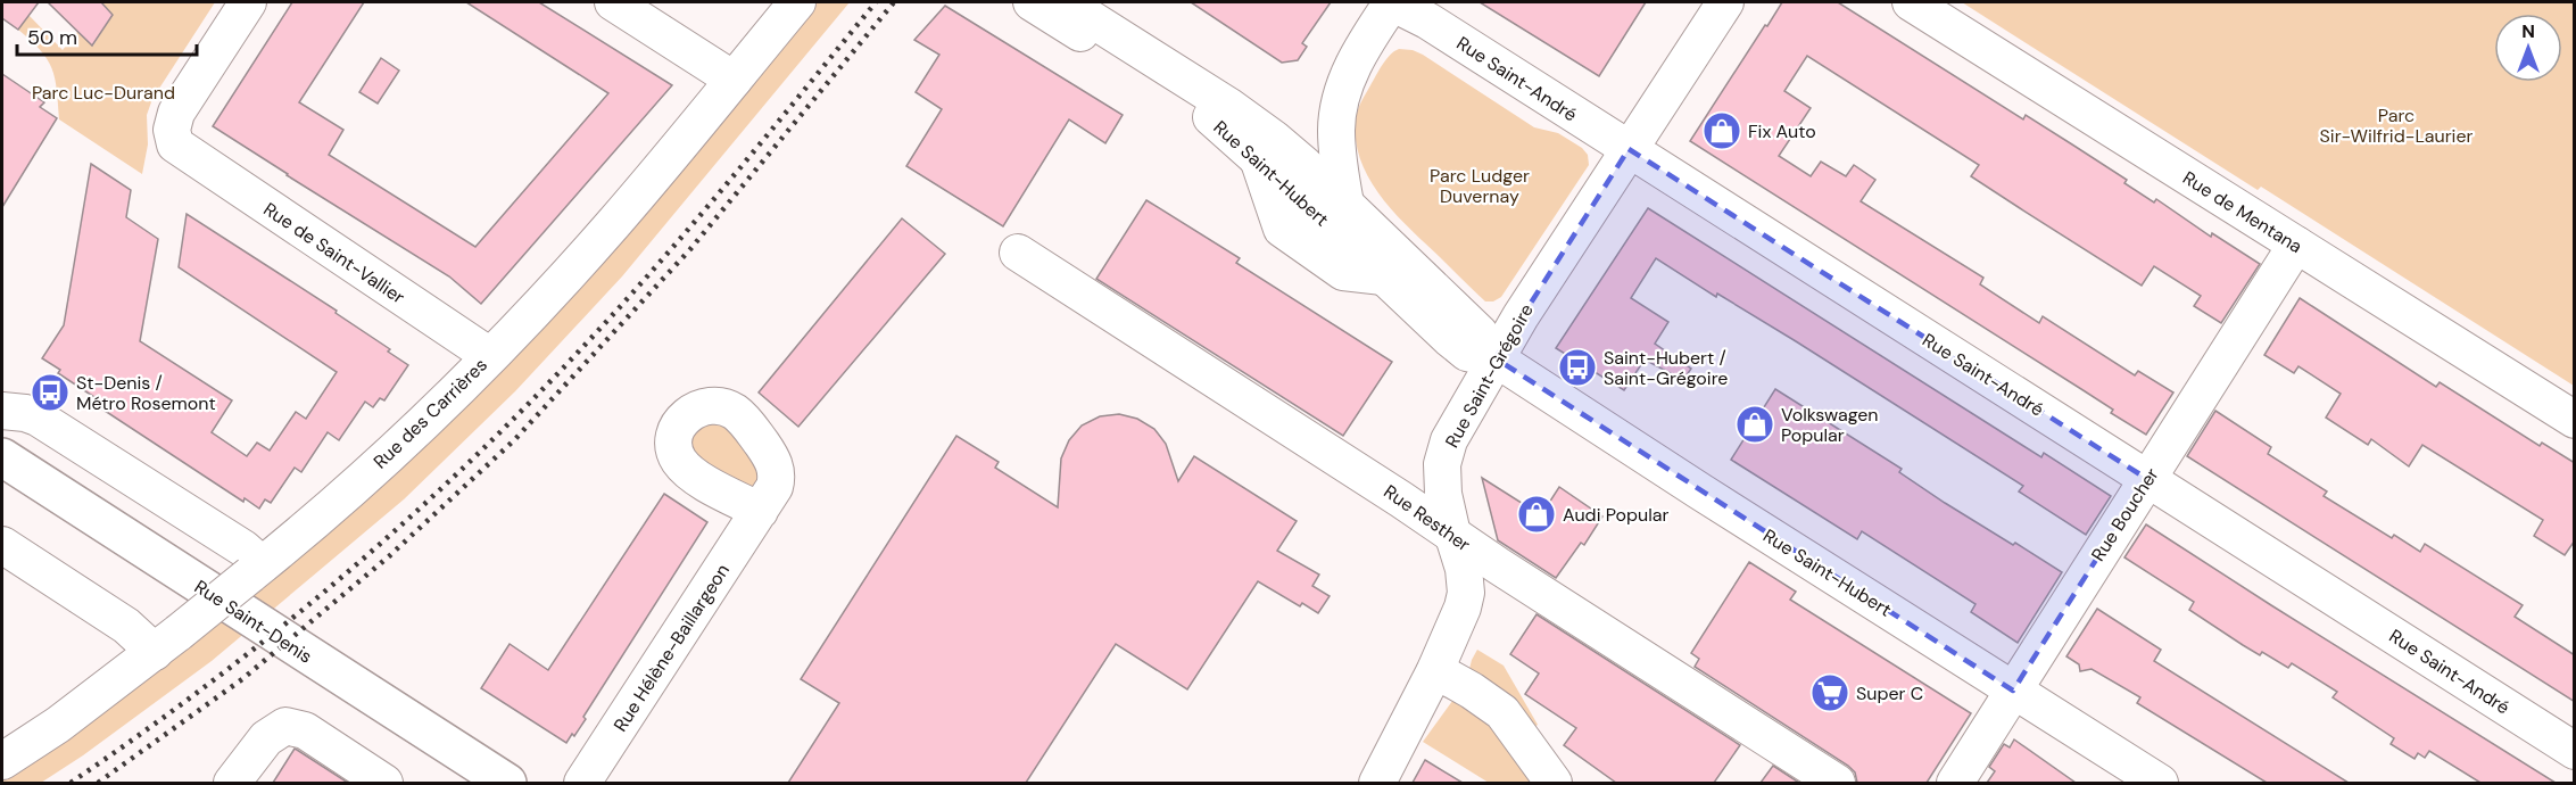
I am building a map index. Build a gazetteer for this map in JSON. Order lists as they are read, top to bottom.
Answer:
{
  "streets": {
    "main road": ["Rue Saint-Denis"],
    "street": [
      "Rue Saint-André",
      "Rue Saint-Hubert",
      "Rue de Mentana",
      "Rue de Saint-Vallier",
      "Rue Saint-Grégoire",
      "Rue des Carrières",
      "Rue Boucher",
      "Rue Resther",
      "Rue Hélène-Baillargeon"
    ]
  },
  "crossings": [
    ["Rue Saint-André", "Rue Saint-Grégoire"],
    ["Rue Saint-André", "Rue Boucher"],
    ["Rue Saint-Hubert", "Rue Saint-Grégoire"],
    ["Rue Saint-Hubert", "Rue Boucher"],
    ["Rue de Mentana", "Rue Boucher"],
    ["Rue de Saint-Vallier", "Rue des Carrières"],
    ["Rue Saint-Grégoire", "Rue Resther"]
  ],
  "parks": ["Parc Luc-Durand", "Parc Sir-Wilfrid-Laurier", "Parc Ludger Duvernay"],
  "places": {
    "shop": ["Fix Auto", "Volkswagen Popular", "Audi Popular"],
    "bus stop": ["Saint-Hubert / Saint-Grégoire", "St-Denis / Métro Rosemont"],
    "supermarket": ["Super C"]
  },
  "scale_bar": "50 m",
  "north": "top"
}
